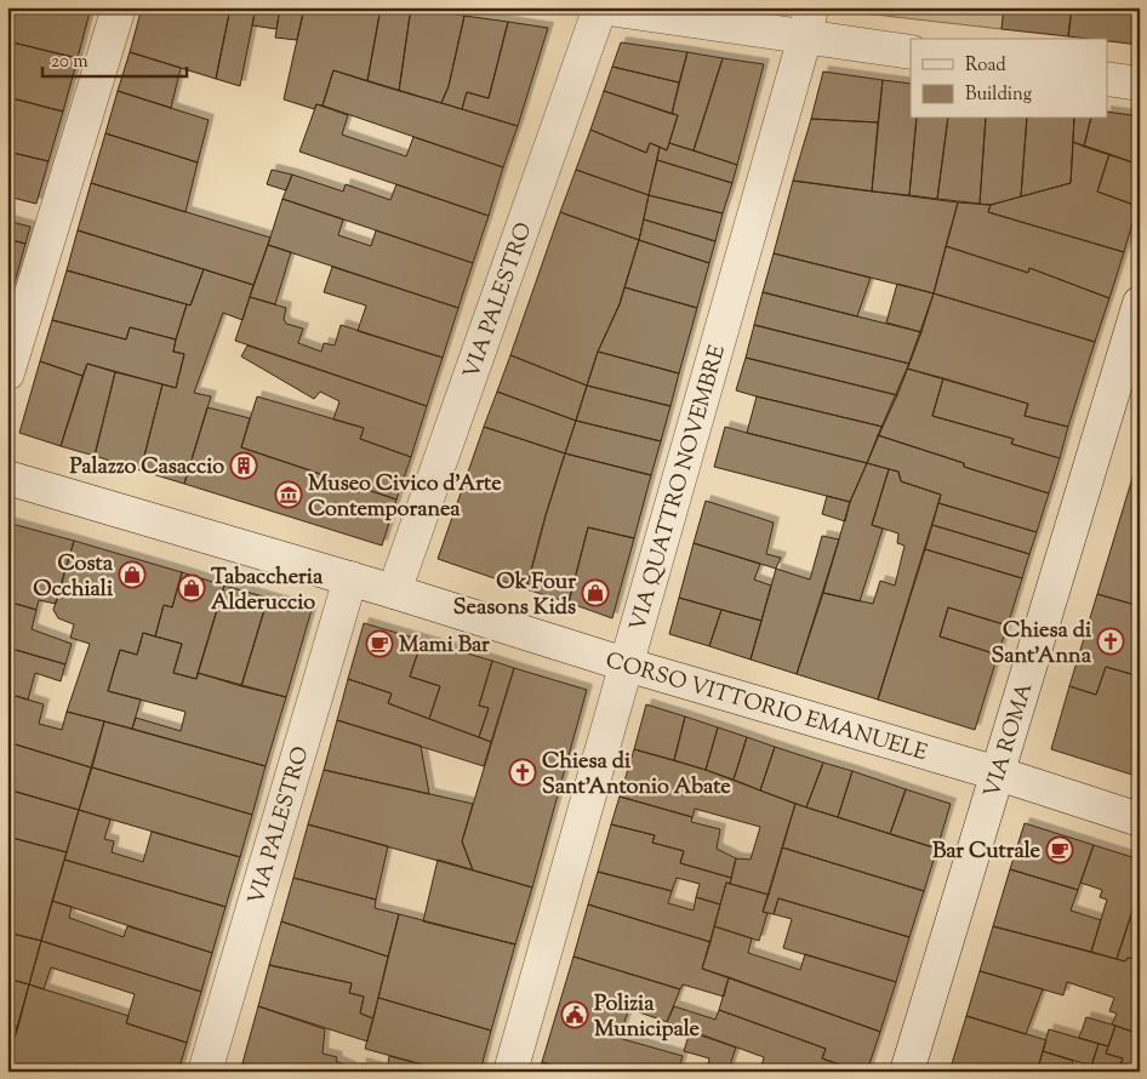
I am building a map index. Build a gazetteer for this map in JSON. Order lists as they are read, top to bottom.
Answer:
{
  "streets": {
    "street": [
      "VIA PALESTRO",
      "VIA QUATTRO NOVEMBRE",
      "CORSO VITTORIO EMANUELE",
      "VIA ROMA"
    ]
  },
  "crossings": [
    ["VIA PALESTRO", "CORSO VITTORIO EMANUELE"],
    ["VIA QUATTRO NOVEMBRE", "CORSO VITTORIO EMANUELE"],
    ["CORSO VITTORIO EMANUELE", "VIA ROMA"]
  ],
  "places": {
    "building": ["Palazzo Casaccio"],
    "museum": ["Museo Civico d'Arte Contemporanea"],
    "shop": ["Costa Occhiali", "Tabaccheria Alderuccio", "Ok Four Seasons Kids"],
    "church": ["Chiesa di Sant'Anna", "Chiesa di Sant'Antonio Abate"],
    "cafe": ["Mami Bar", "Bar Cutrale"],
    "public building": ["Polizia Municipale"]
  },
  "legend": ["Road", "Building"],
  "scale_bar": "20 m"
}
